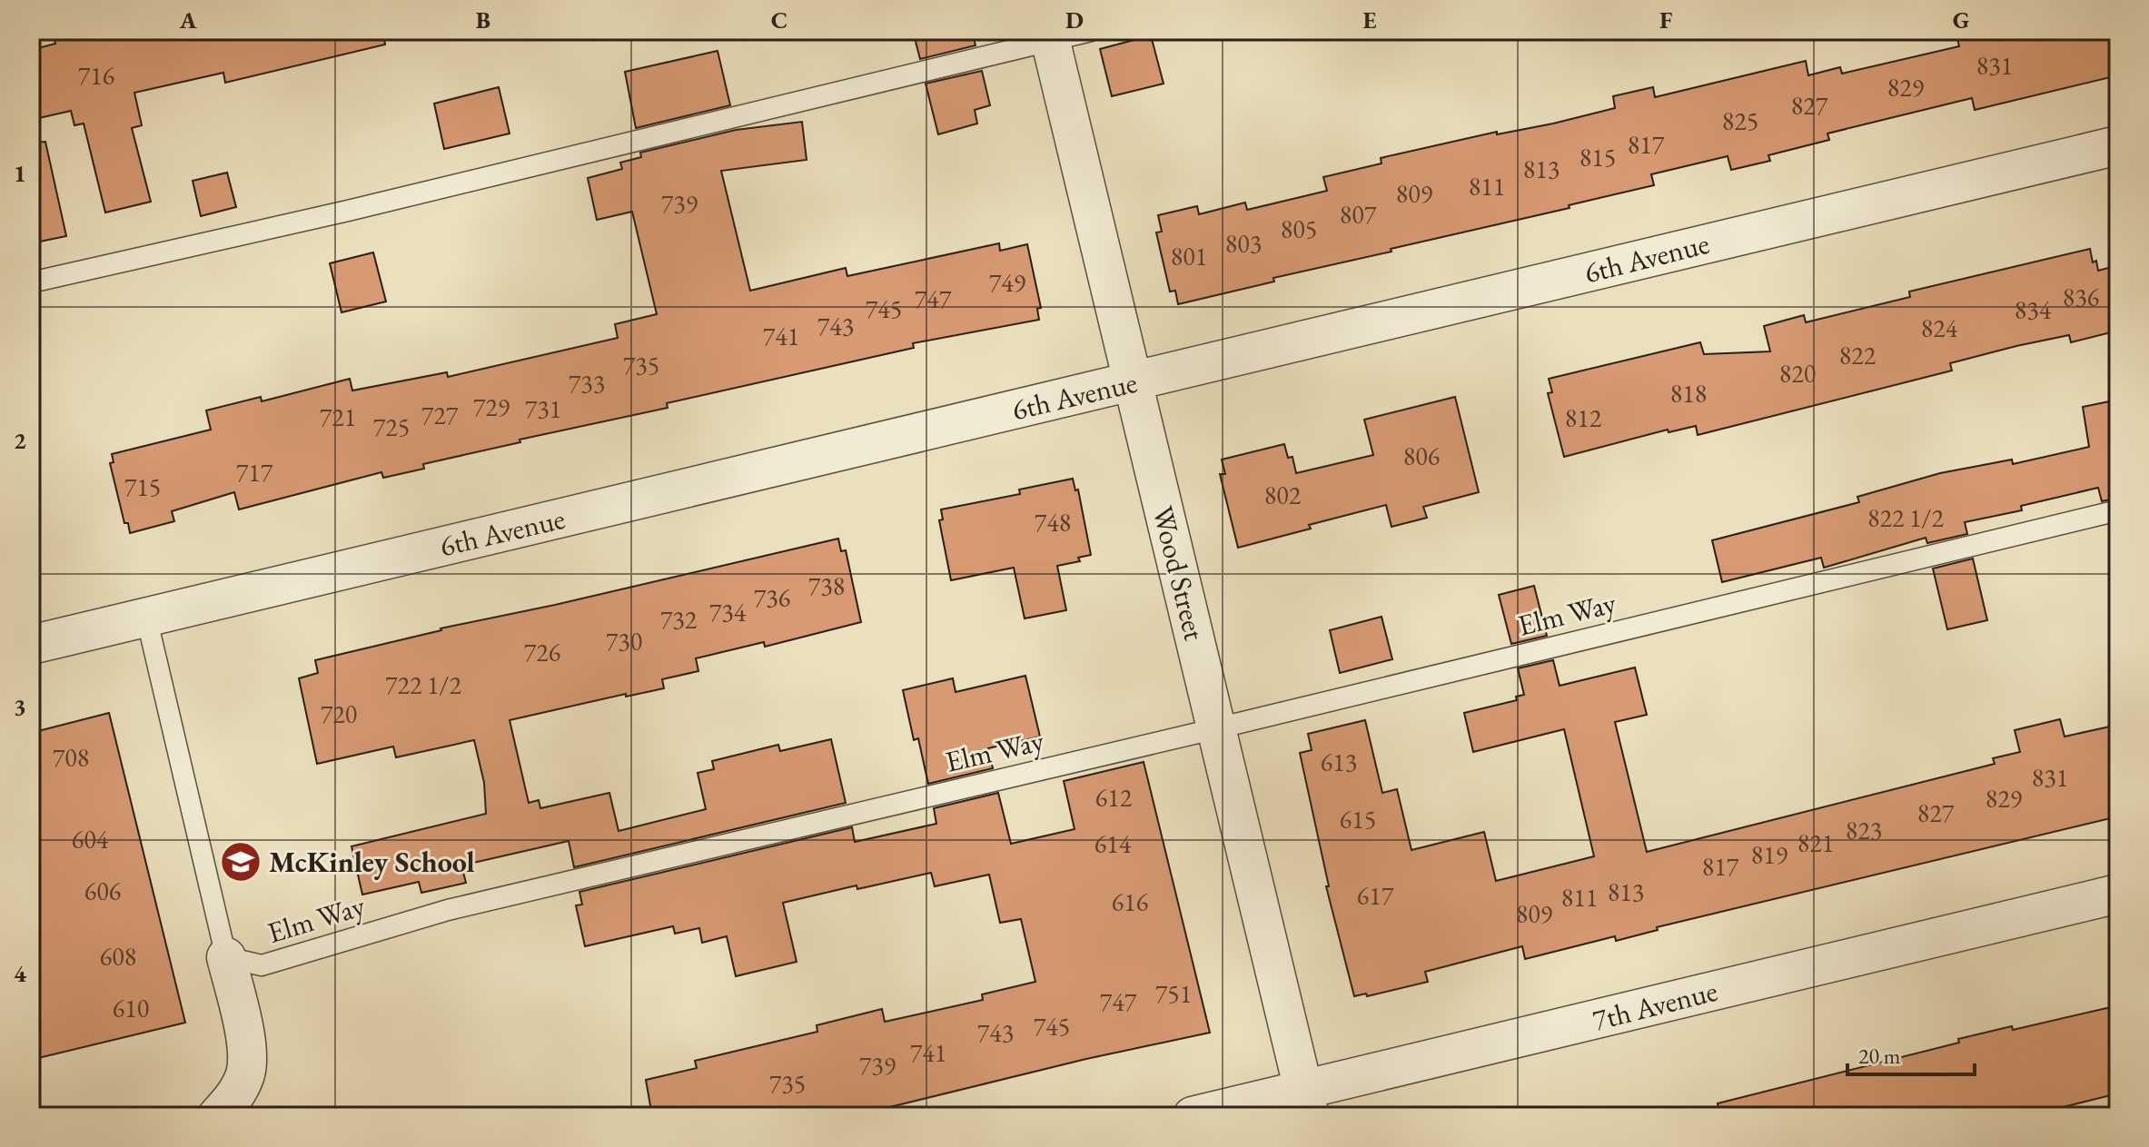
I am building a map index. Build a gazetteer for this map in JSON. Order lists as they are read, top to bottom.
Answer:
{
  "streets": {
    "street": ["6th Avenue", "Wood Street", "7th Avenue"],
    "lane": ["Elm Way"]
  },
  "crossings": [
    ["6th Avenue", "Wood Street"],
    ["Wood Street", "Elm Way"],
    ["Wood Street", "7th Avenue"]
  ],
  "places": {
    "school or university": ["McKinley School"]
  },
  "house_numbers": [
    "831",
    "716",
    "829",
    "827",
    "825",
    "817",
    "815",
    "813",
    "811",
    "809",
    "739",
    "807",
    "805",
    "803",
    "801",
    "749",
    "836",
    "747",
    "745",
    "834",
    "743",
    "824",
    "741",
    "822",
    "735",
    "820",
    "733",
    "818",
    "729",
    "731",
    "727",
    "721",
    "812",
    "725",
    "806",
    "717",
    "715",
    "802",
    "822 1/2",
    "748",
    "738",
    "736",
    "734",
    "732",
    "730",
    "726",
    "722 1/2",
    "720",
    "708",
    "613",
    "831",
    "612",
    "829",
    "827",
    "615",
    "823",
    "604",
    "821",
    "614",
    "819",
    "817",
    "606",
    "813",
    "617",
    "811",
    "616",
    "809",
    "608",
    "751",
    "747",
    "610",
    "745",
    "743",
    "741",
    "739",
    "735"
  ],
  "scale_bar": "20 m",
  "grid": {
    "columns": [
      "A",
      "B",
      "C",
      "D",
      "E",
      "F",
      "G"
    ],
    "rows": [
      "1",
      "2",
      "3",
      "4"
    ]
  }
}
